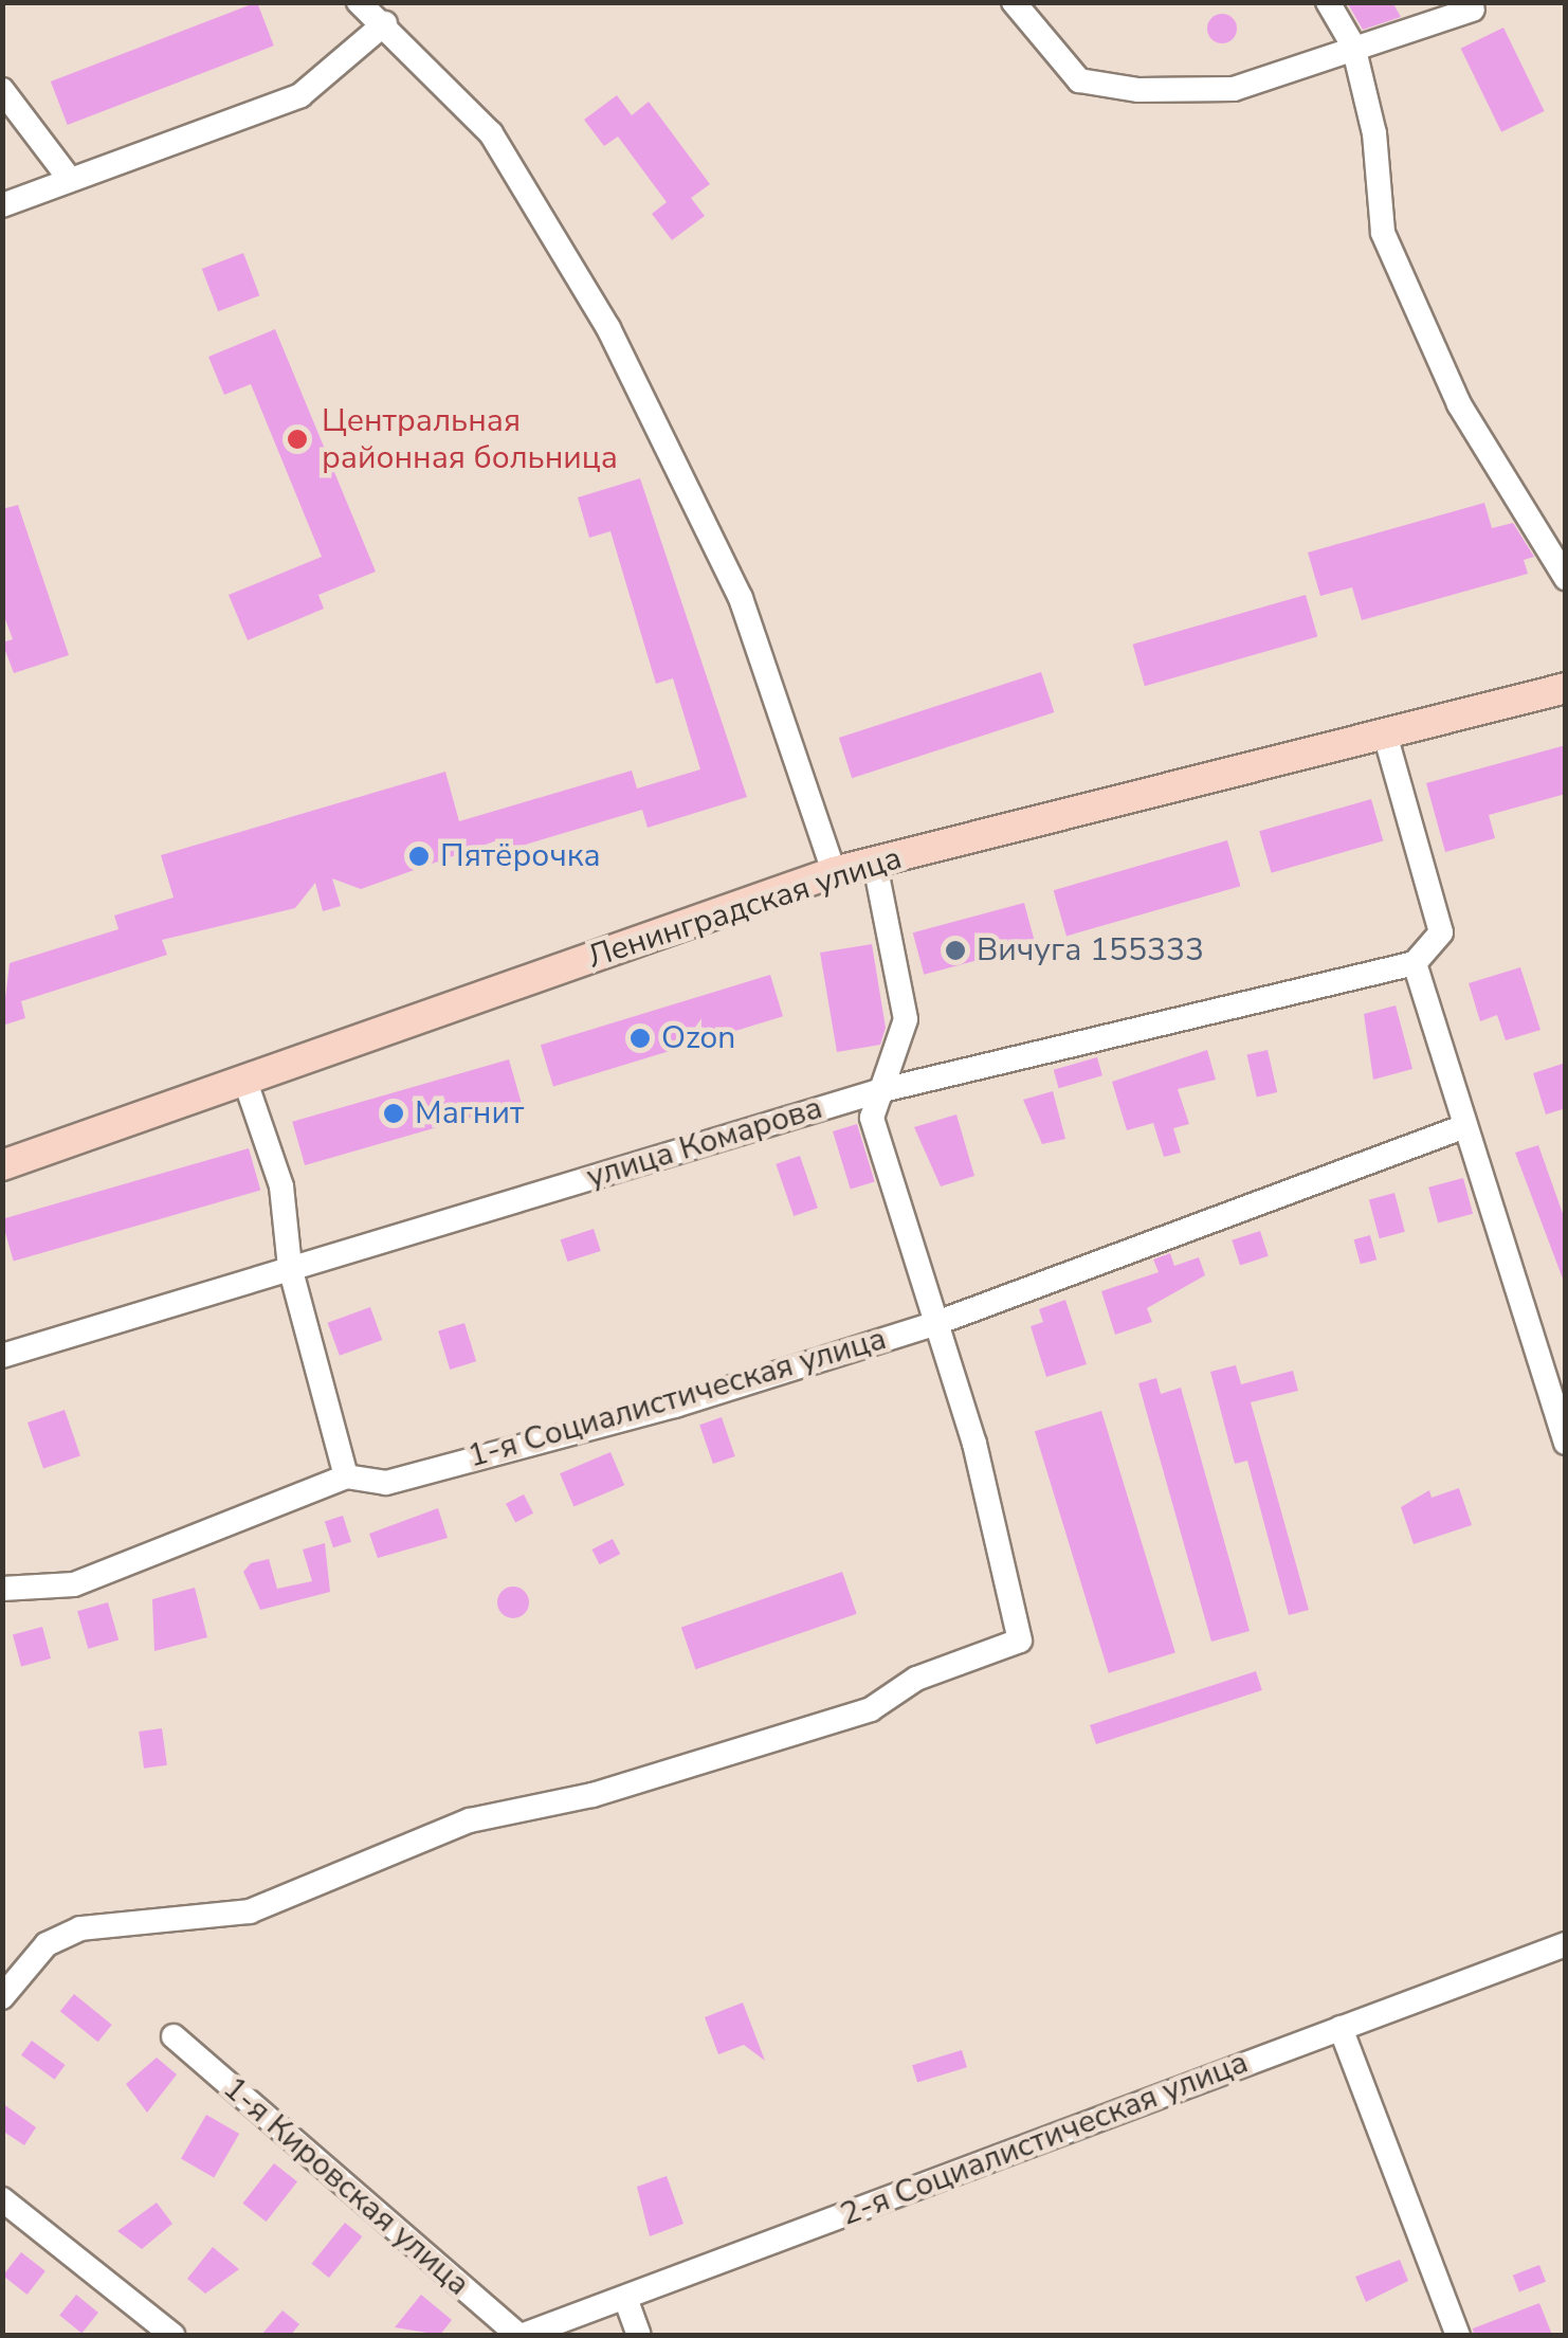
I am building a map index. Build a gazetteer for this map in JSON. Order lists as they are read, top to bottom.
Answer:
{
  "streets": {
    "main road": ["Ленинградская улица"],
    "street": [
      "улица Комарова",
      "1-я Социалистическая улица",
      "2-я Социалистическая улица",
      "1-я Кировская улица"
    ]
  },
  "crossings": [
    ["2-я Социалистическая улица", "1-я Кировская улица"]
  ],
  "places": [
    "Центральная районная больница",
    "Пятёрочка",
    "Вичуга 155333",
    "Ozon",
    "Магнит"
  ]
}
